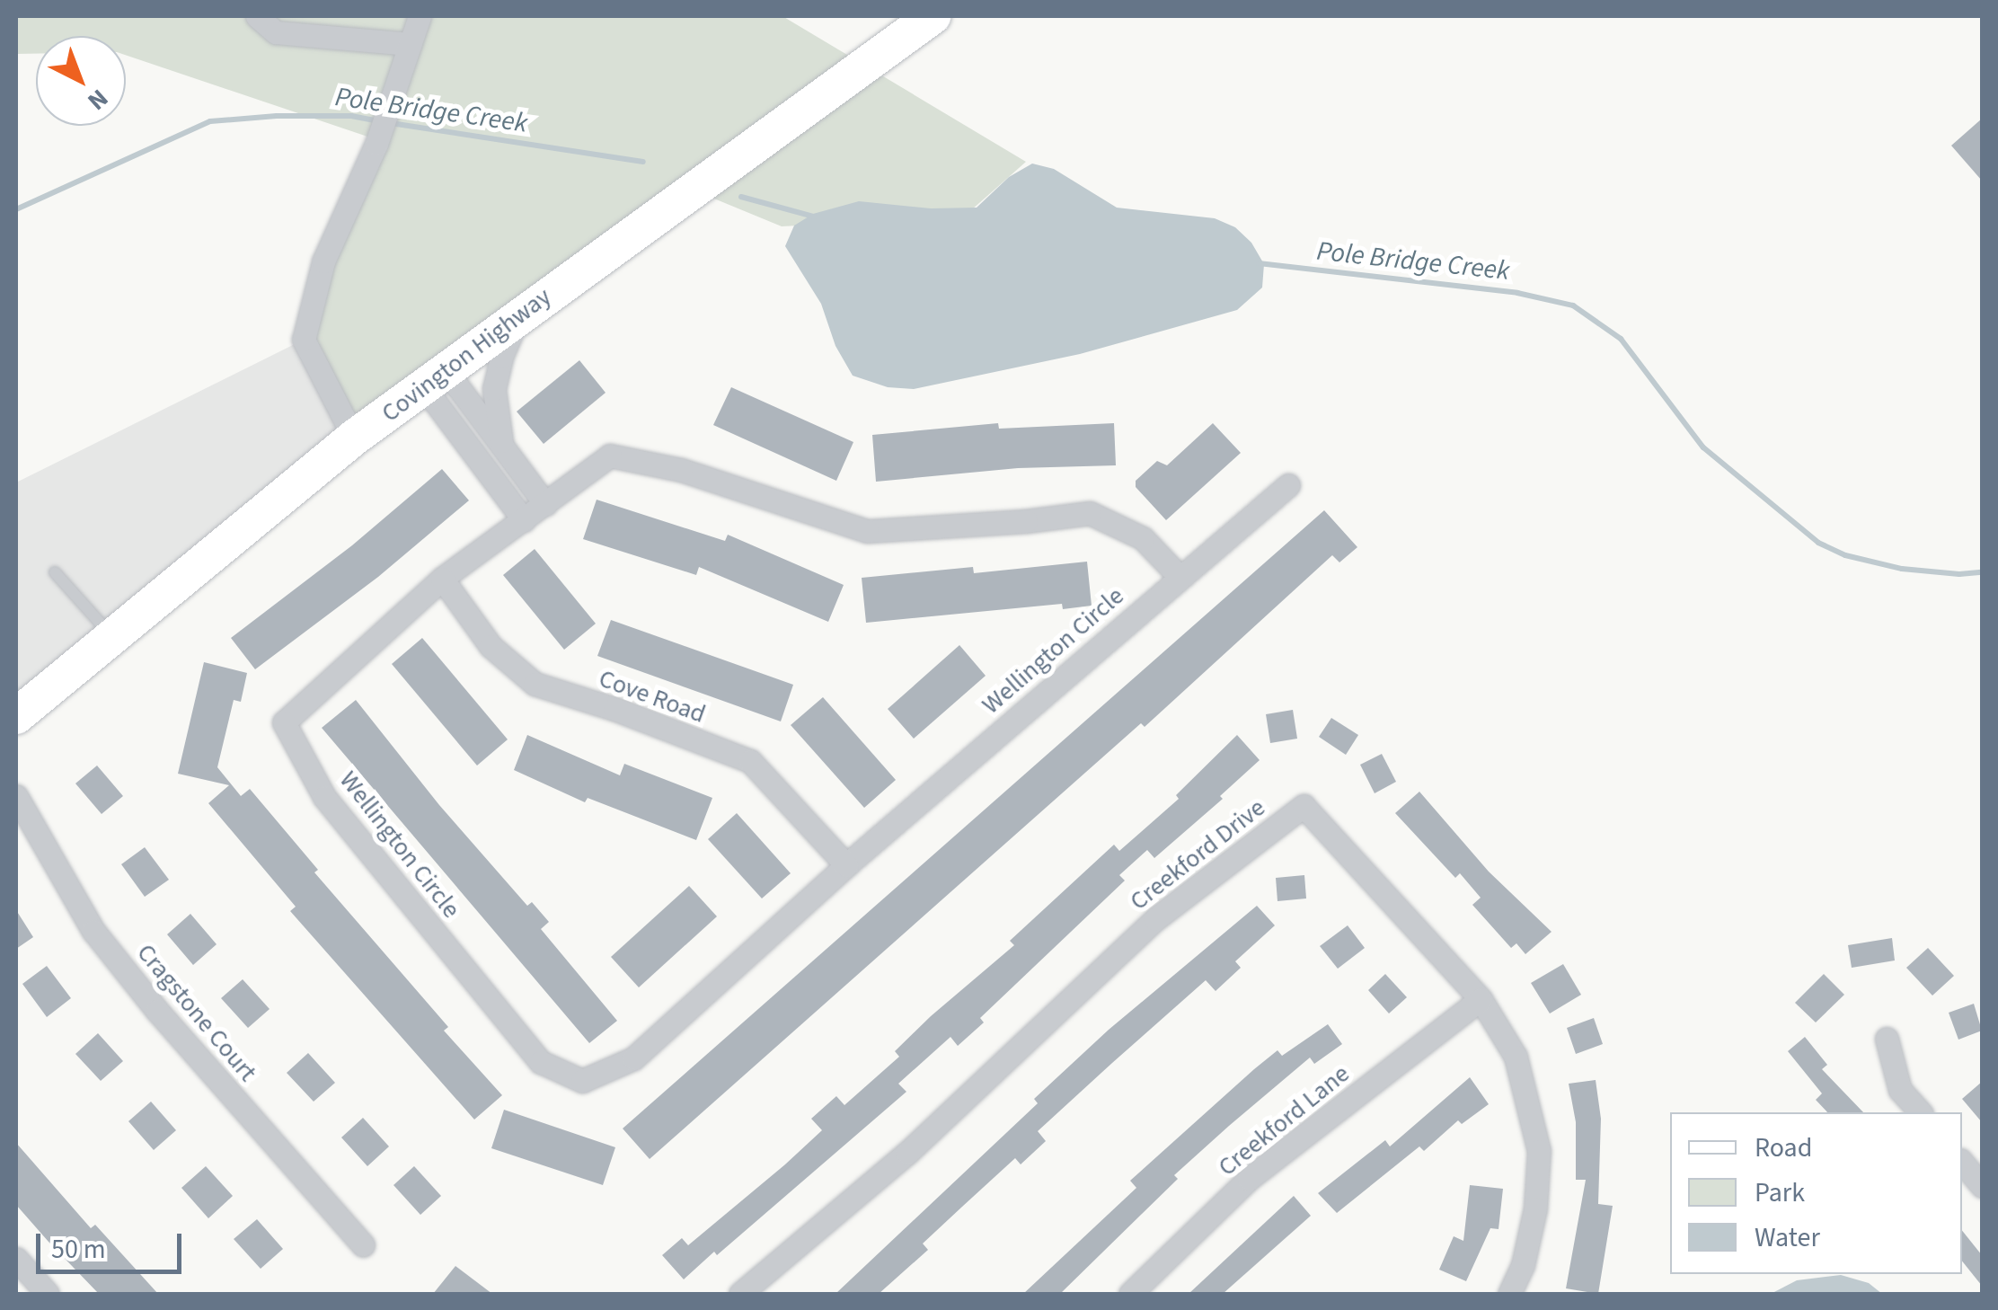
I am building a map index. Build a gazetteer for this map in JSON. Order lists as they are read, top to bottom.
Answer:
{
  "streets": {
    "main road": ["Covington Highway"],
    "street": [
      "Wellington Circle",
      "Cove Road",
      "Creekford Drive",
      "Cragstone Court",
      "Creekford Lane"
    ]
  },
  "crossings": [
    ["Wellington Circle", "Cove Road"],
    ["Creekford Drive", "Creekford Lane"]
  ],
  "water": ["Pole Bridge Creek"],
  "legend": ["Road", "Park", "Water"],
  "scale_bar": "50 m",
  "north": "bottom right"
}
